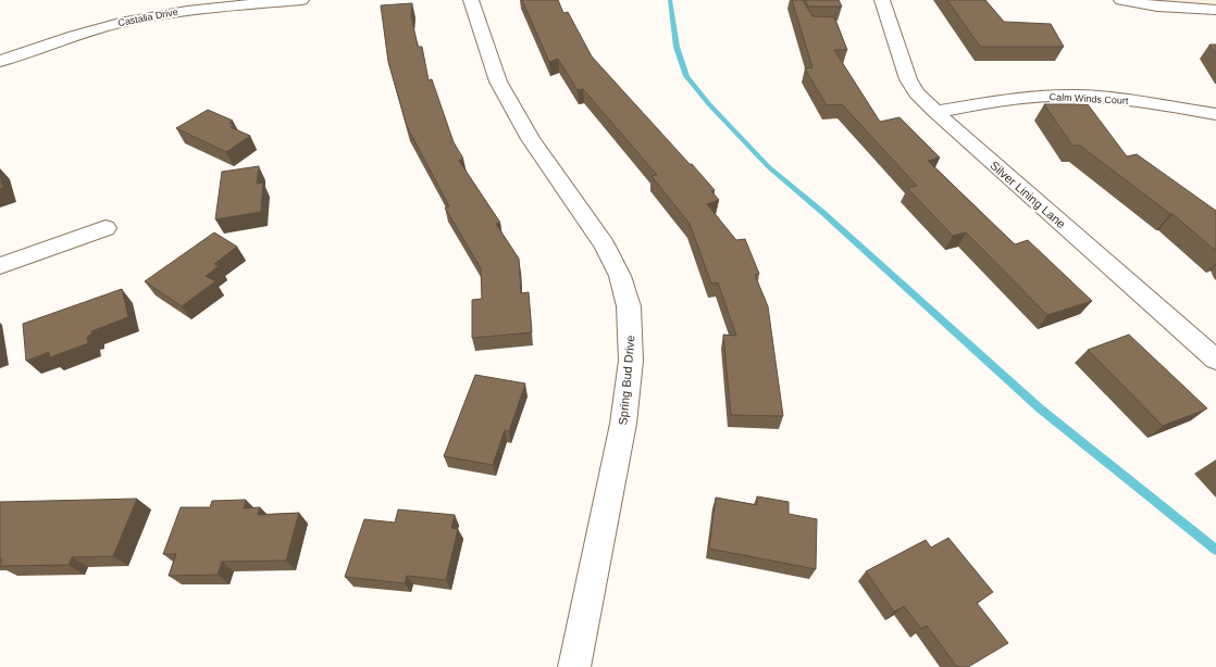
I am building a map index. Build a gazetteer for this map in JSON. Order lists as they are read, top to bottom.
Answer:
{
  "streets": {
    "street": [
      "Castalia Drive",
      "Calm Winds Court",
      "Silver Lining Lane",
      "Spring Bud Drive"
    ]
  },
  "crossings": [
    ["Calm Winds Court", "Silver Lining Lane"]
  ]
}
